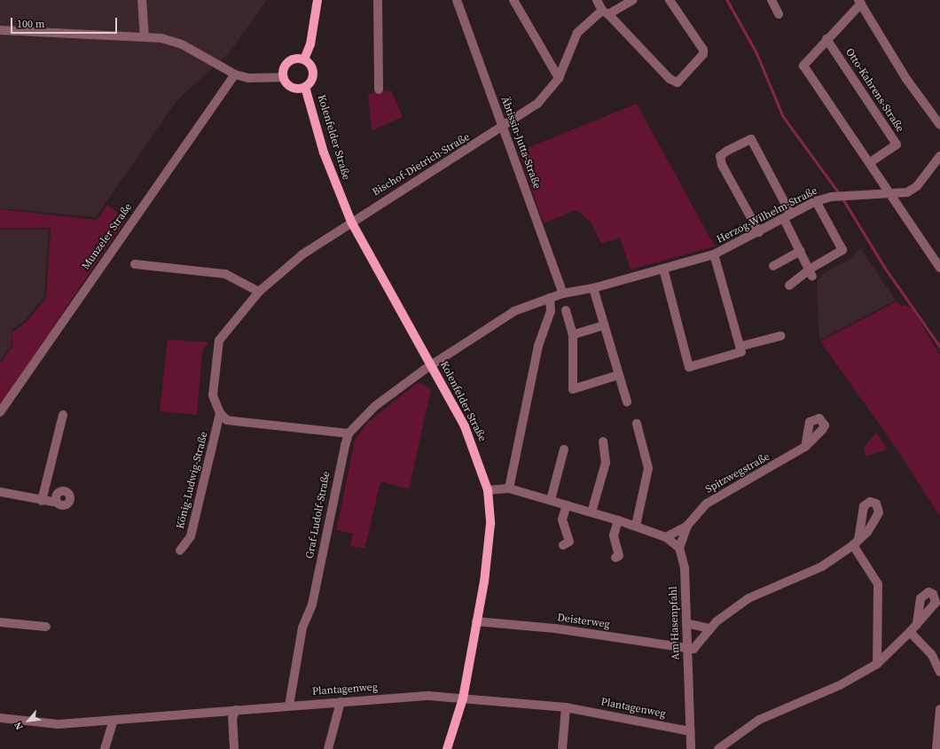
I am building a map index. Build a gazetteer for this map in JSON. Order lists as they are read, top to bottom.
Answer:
{
  "streets": {
    "main road": ["Kolenfelder Straße"],
    "street": [
      "Otto-Kahrens-Straße",
      "Äbtissin-Jutta-Straße",
      "Bischof-Dietrich-Straße",
      "Herzog-Wilhelm-Straße",
      "Munzeler Straße",
      "Spitzwegstraße",
      "König-Ludwig-Straße",
      "Graf-Ludolf-Straße",
      "Deisterweg",
      "Am Hasenpfahl",
      "Plantagenweg"
    ]
  },
  "crossings": [
    ["Kolenfelder Straße", "Bischof-Dietrich-Straße"],
    ["Kolenfelder Straße", "Herzog-Wilhelm-Straße"],
    ["Kolenfelder Straße", "Deisterweg"],
    ["Kolenfelder Straße", "Plantagenweg"],
    ["Äbtissin-Jutta-Straße", "Bischof-Dietrich-Straße"],
    ["Äbtissin-Jutta-Straße", "Herzog-Wilhelm-Straße"],
    ["Spitzwegstraße", "Am Hasenpfahl"],
    ["Graf-Ludolf-Straße", "Plantagenweg"],
    ["Deisterweg", "Am Hasenpfahl"],
    ["Am Hasenpfahl", "Plantagenweg"]
  ],
  "scale_bar": "100 m",
  "north": "bottom left"
}
